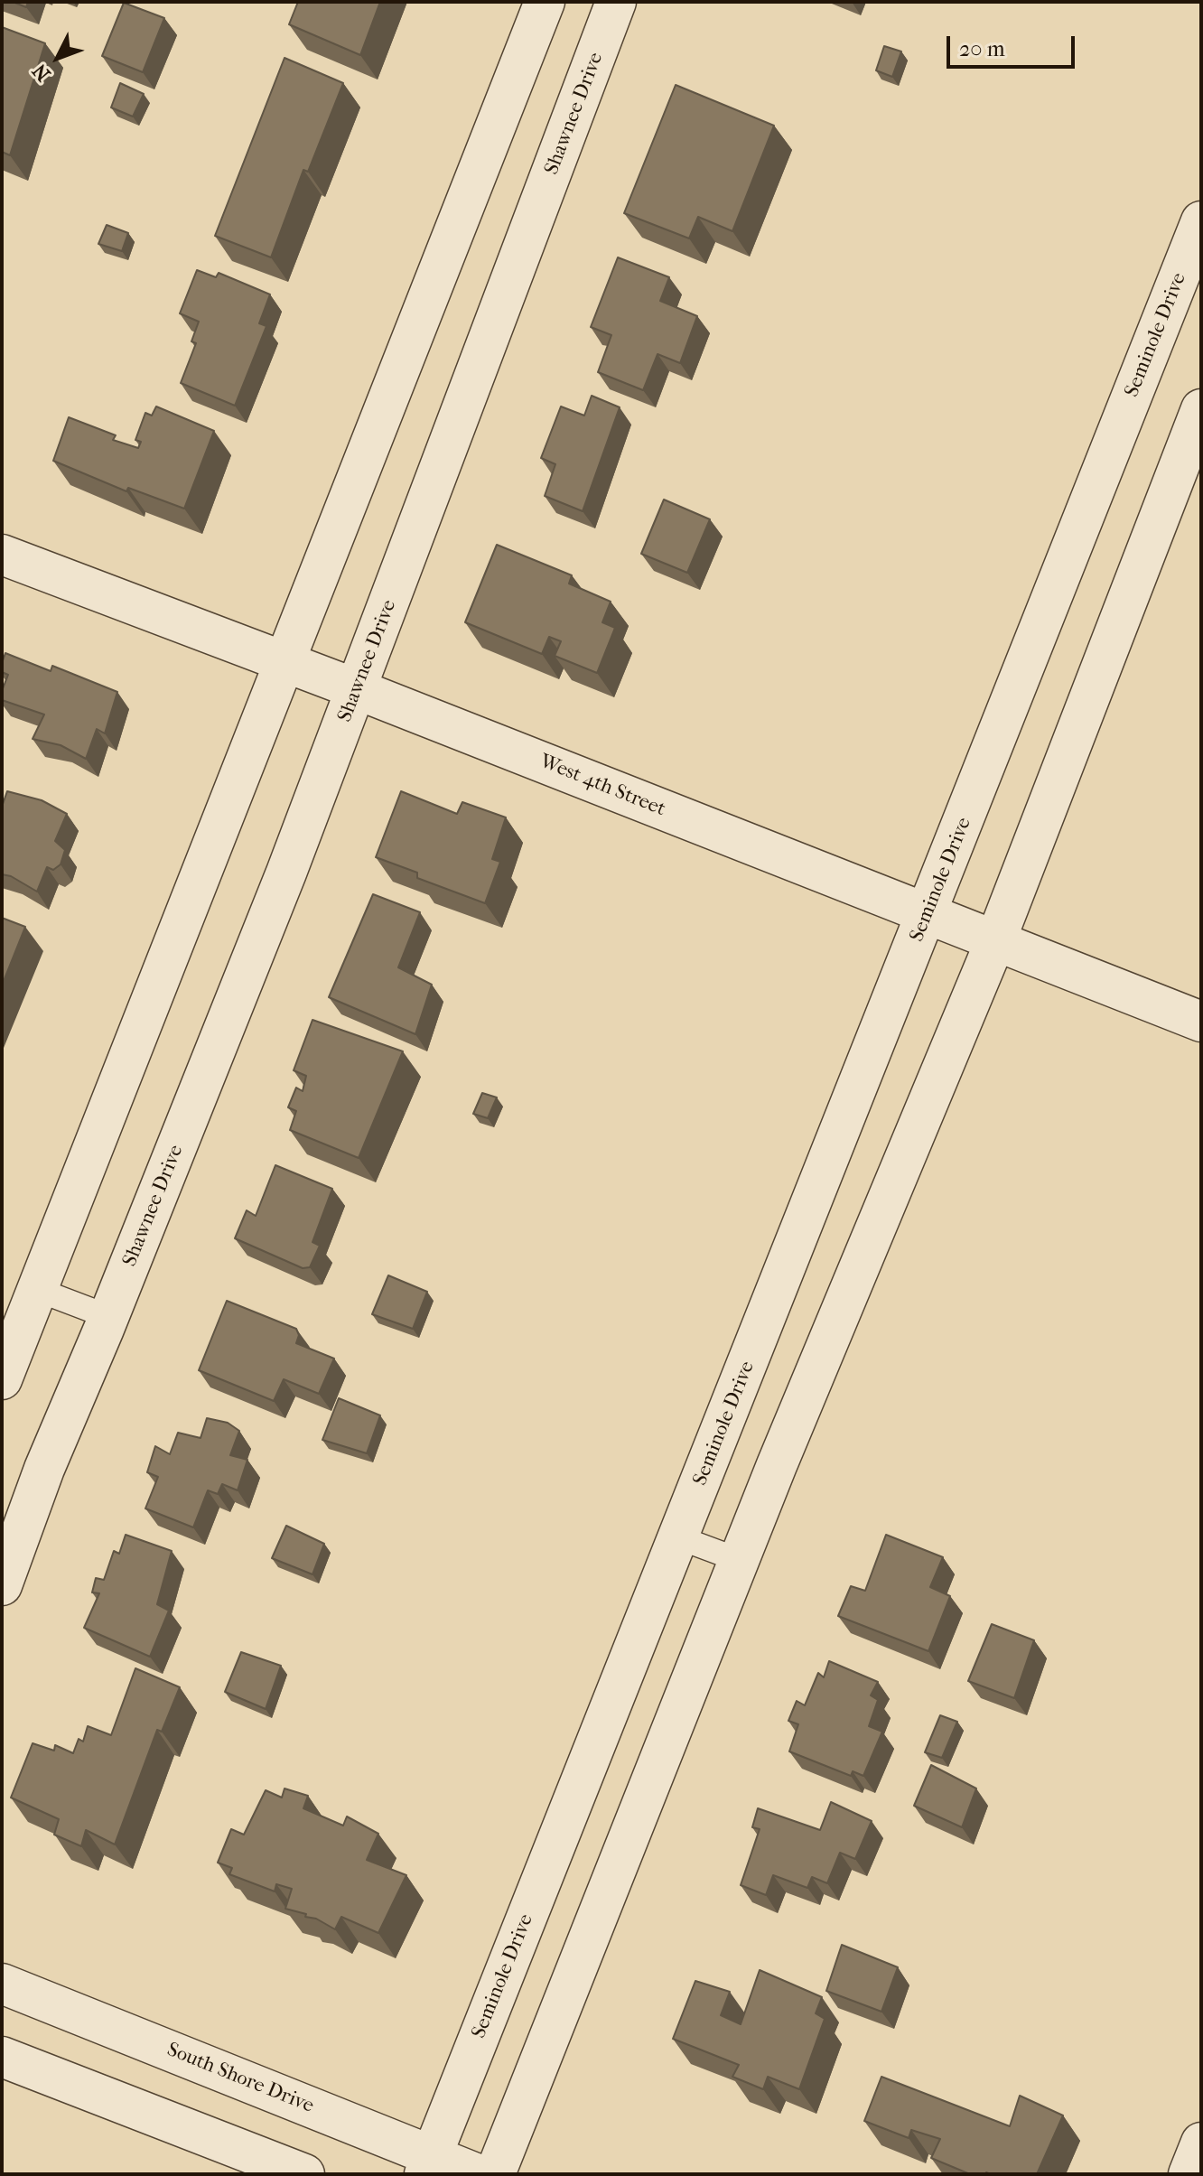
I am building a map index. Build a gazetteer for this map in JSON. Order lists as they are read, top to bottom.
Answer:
{
  "streets": {
    "street": [
      "Shawnee Drive",
      "Seminole Drive",
      "West 4th Street",
      "South Shore Drive"
    ]
  },
  "crossings": [
    ["Shawnee Drive", "West 4th Street"],
    ["Seminole Drive", "West 4th Street"],
    ["Seminole Drive", "South Shore Drive"]
  ],
  "scale_bar": "20 m",
  "north": "bottom left"
}
